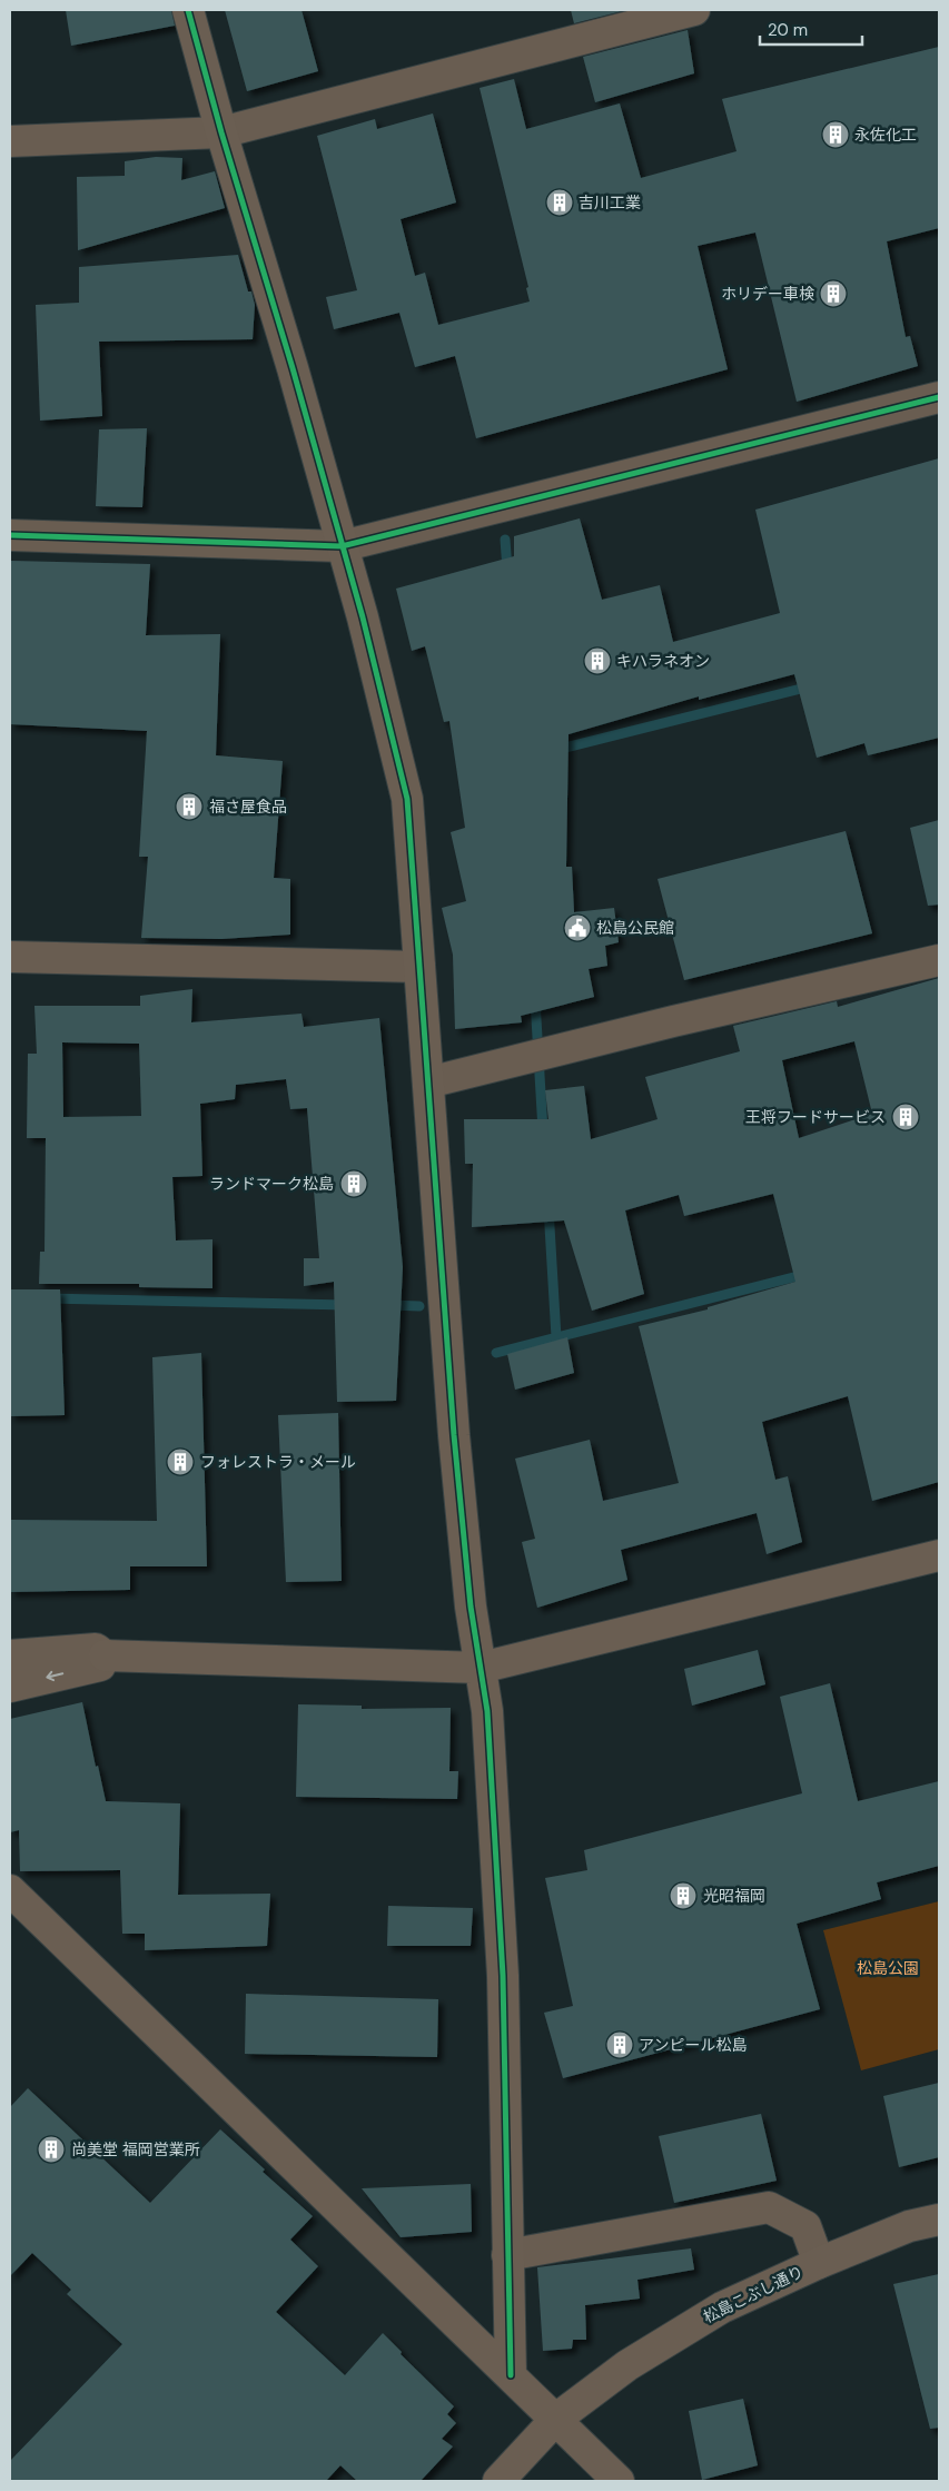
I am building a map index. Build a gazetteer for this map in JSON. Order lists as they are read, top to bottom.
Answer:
{
  "streets": {
    "street": ["松島こぶし通り"]
  },
  "parks": ["松島公園"],
  "places": {
    "building": [
      "永佐化工",
      "吉川工業",
      "ホリデー車検",
      "キハラネオン",
      "福さ屋食品",
      "王将フードサービス",
      "ランドマーク松島",
      "フォレストラ・メール",
      "光昭福岡",
      "アンピール松島",
      "尚美堂 福岡営業所"
    ],
    "public building": ["松島公民館"]
  },
  "scale_bar": "20 m"
}
